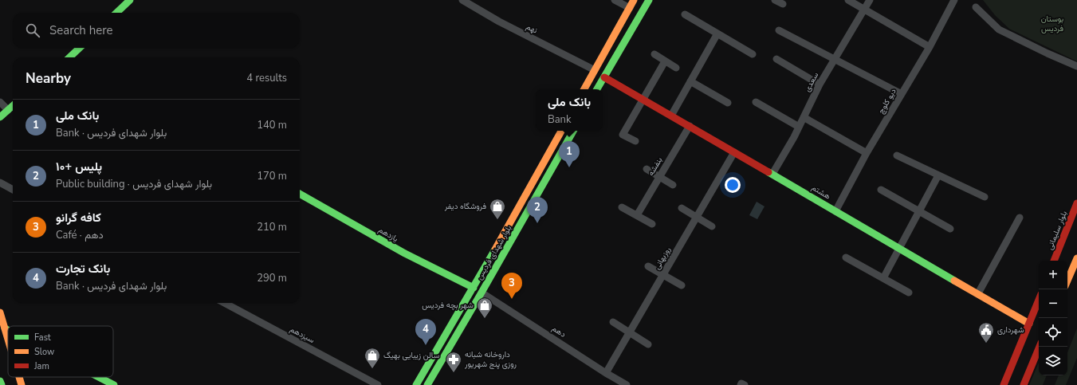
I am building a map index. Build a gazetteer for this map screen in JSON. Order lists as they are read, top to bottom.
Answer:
{
  "streets": {
    "main road": [
      "هشتم",
      "بلوار سلیمانی",
      "یازدهم",
      "بلوار شهدای فردیس"
    ],
    "street": [
      "نهم",
      "سعدی",
      "دیو کلوچ",
      "بنفشه",
      "روزبهانی",
      "دهم",
      "سیزدهم"
    ]
  },
  "crossings": [
    ["سعدی", "هشتم"],
    ["دیو کلوچ", "هشتم"],
    ["بنفشه", "هشتم"],
    ["هشتم", "روزبهانی"],
    ["یازدهم", "بلوار شهدای فردیس"],
    ["بلوار شهدای فردیس", "دهم"],
    ["روزبهانی", "دهم"]
  ],
  "parks": ["بوستان فردیس"],
  "places": {
    "shop": ["فروشگاه دیفر", "شهر بچه فردیس", "سالن زیبایی بهیگ"],
    "public building": ["شهرداری"],
    "pharmacy": ["داروخانه شبانه روزی پنج شهریور"]
  },
  "legend": ["Fast", "Slow", "Jam"],
  "page": {
    "search": "Search here",
    "heading": ["Nearby", "4 results"],
    "popup": ["بانک ملی", "Bank"],
    "list": [
      {
        "mark": "1",
        "name": "بانک ملی",
        "note": "Bank · بلوار شهدای فردیس",
        "value": "140 m"
      },
      {
        "mark": "2",
        "name": "پلیس +۱۰",
        "note": "Public building · بلوار شهدای فردیس",
        "value": "170 m"
      },
      {
        "mark": "3",
        "name": "کافه گرانو",
        "note": "Café · دهم",
        "value": "210 m"
      },
      {
        "mark": "4",
        "name": "بانک تجارت",
        "note": "Bank · بلوار شهدای فردیس",
        "value": "290 m"
      }
    ],
    "pins": [
      "1",
      "2",
      "3",
      "4"
    ],
    "map_buttons": ["+", "−"]
  }
}
